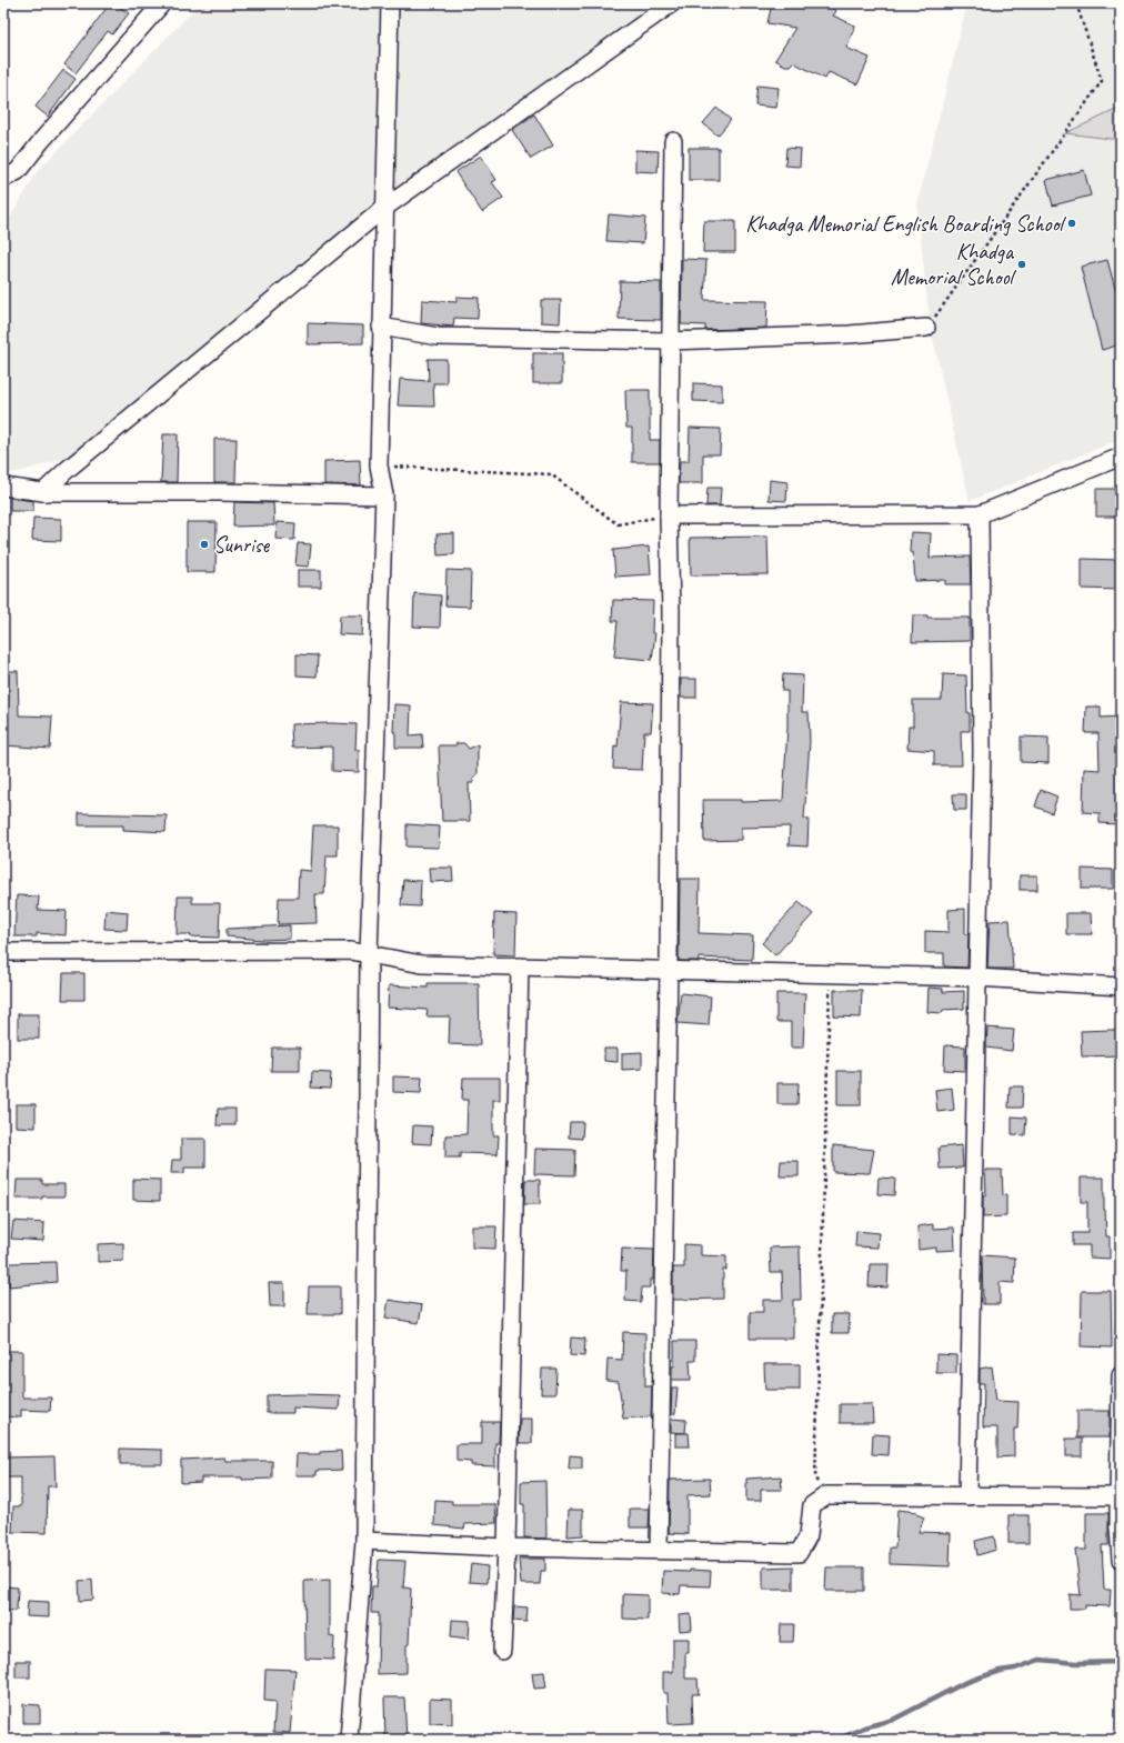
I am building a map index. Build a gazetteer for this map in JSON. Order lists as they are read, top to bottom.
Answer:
{
  "places": ["Khadga Memorial English Boarding School", "Khadga Memorial School", "Sunrise"]
}
